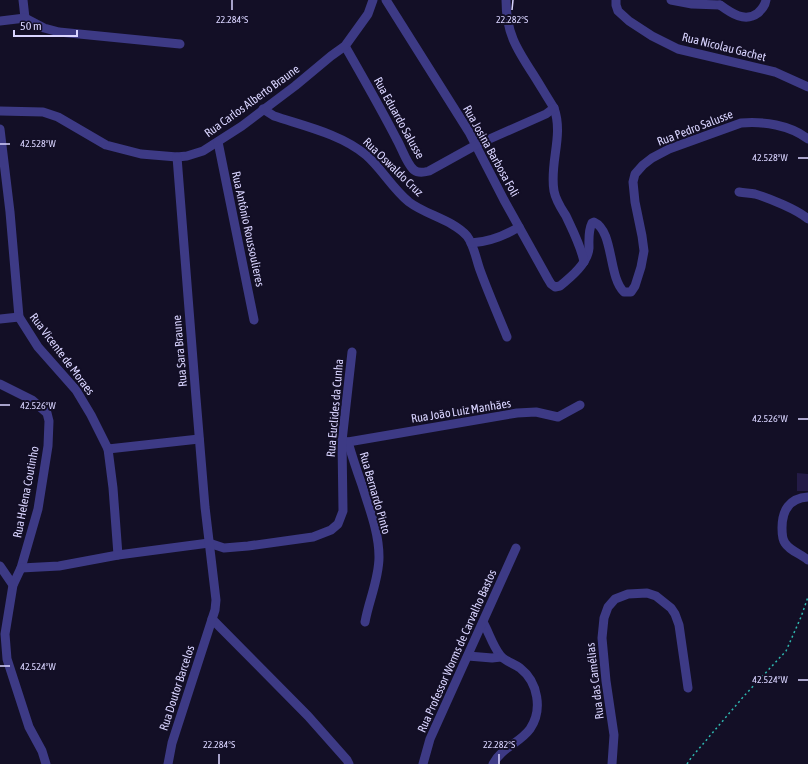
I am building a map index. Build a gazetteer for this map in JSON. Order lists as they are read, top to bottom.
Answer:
{
  "streets": {
    "street": [
      "Rua Nicolau Gachet",
      "Rua Carlos Alberto Braune",
      "Rua Eduardo Salusse",
      "Rua Pedro Salusse",
      "Rua Josina Barbosa Foli",
      "Rua Oswaldo Cruz",
      "Rua Antônio Roussoulieres",
      "Rua Sara Braune",
      "Rua Vicente de Moraes",
      "Rua Euclides da Cunha",
      "Rua João Luiz Manhães",
      "Rua Helena Coutinho",
      "Rua Bernardo Pinto",
      "Rua Professor Worms de Carvalho Bastos",
      "Rua das Camélias",
      "Rua Doutor Barcelos"
    ]
  },
  "crossings": [
    ["Rua Carlos Alberto Braune", "Rua Eduardo Salusse"],
    ["Rua Carlos Alberto Braune", "Rua Oswaldo Cruz"],
    ["Rua Carlos Alberto Braune", "Rua Antônio Roussoulieres"],
    ["Rua Carlos Alberto Braune", "Rua Sara Braune"],
    ["Rua Eduardo Salusse", "Rua Josina Barbosa Foli"],
    ["Rua Pedro Salusse", "Rua Josina Barbosa Foli"],
    ["Rua Sara Braune", "Rua Euclides da Cunha"],
    ["Rua Sara Braune", "Rua Doutor Barcelos"],
    ["Rua Euclides da Cunha", "Rua João Luiz Manhães"],
    ["Rua Euclides da Cunha", "Rua Bernardo Pinto"],
    ["Rua João Luiz Manhães", "Rua Bernardo Pinto"]
  ],
  "scale_bar": "50 m",
  "coordinates": [
    "22.284°S",
    "22.282°S",
    "42.528°W",
    "42.526°W",
    "42.524°W"
  ]
}
